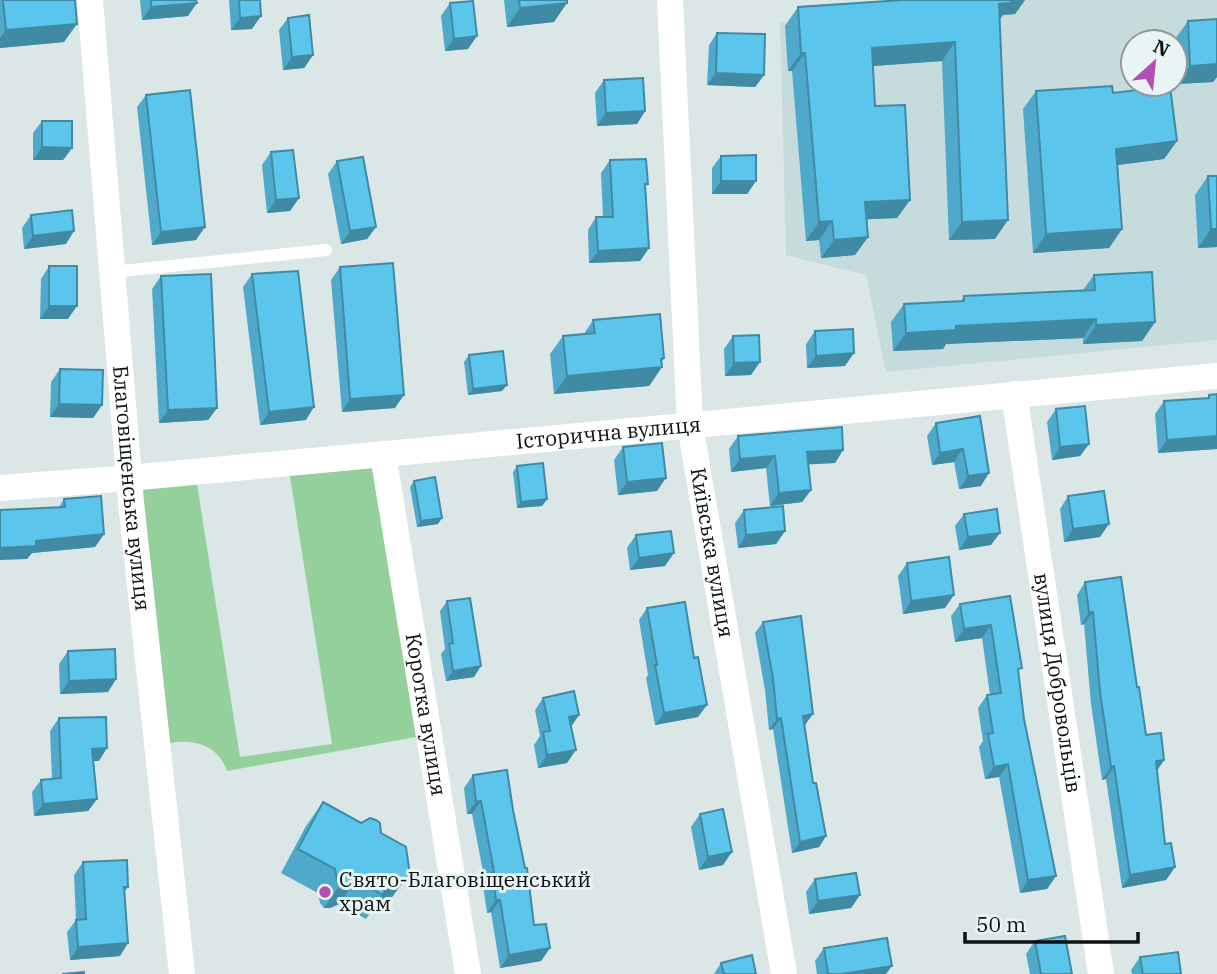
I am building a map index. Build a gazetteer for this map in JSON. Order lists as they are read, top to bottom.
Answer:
{
  "streets": {
    "street": [
      "Історична вулиця",
      "Благовіщенська вулиця",
      "Київська вулиця",
      "вулиця Добровольців",
      "Коротка вулиця"
    ]
  },
  "crossings": [
    ["Історична вулиця", "Благовіщенська вулиця"],
    ["Історична вулиця", "Київська вулиця"],
    ["Історична вулиця", "вулиця Добровольців"],
    ["Історична вулиця", "Коротка вулиця"]
  ],
  "places": ["Свято-Благовіщенський храм"],
  "scale_bar": "50 m",
  "north": "top right"
}
